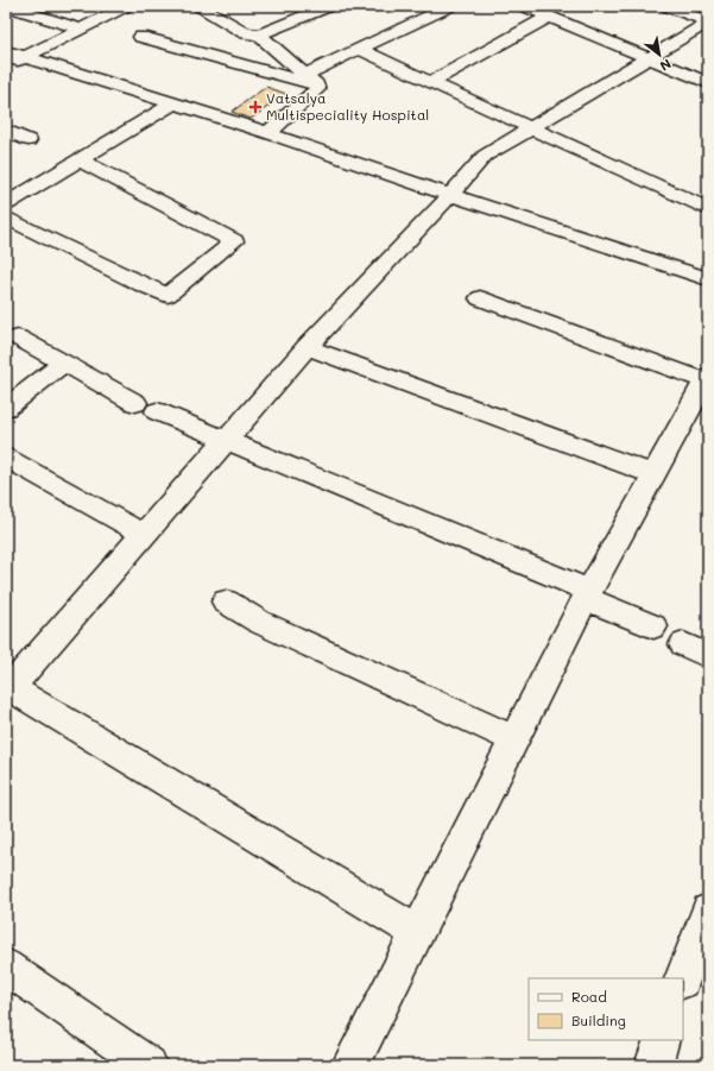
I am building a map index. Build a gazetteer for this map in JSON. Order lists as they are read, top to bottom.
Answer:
{
  "places": {
    "health": ["Vatsalya Multispeciality Hospital"]
  },
  "legend": ["Road", "Building"],
  "north": "bottom right"
}
